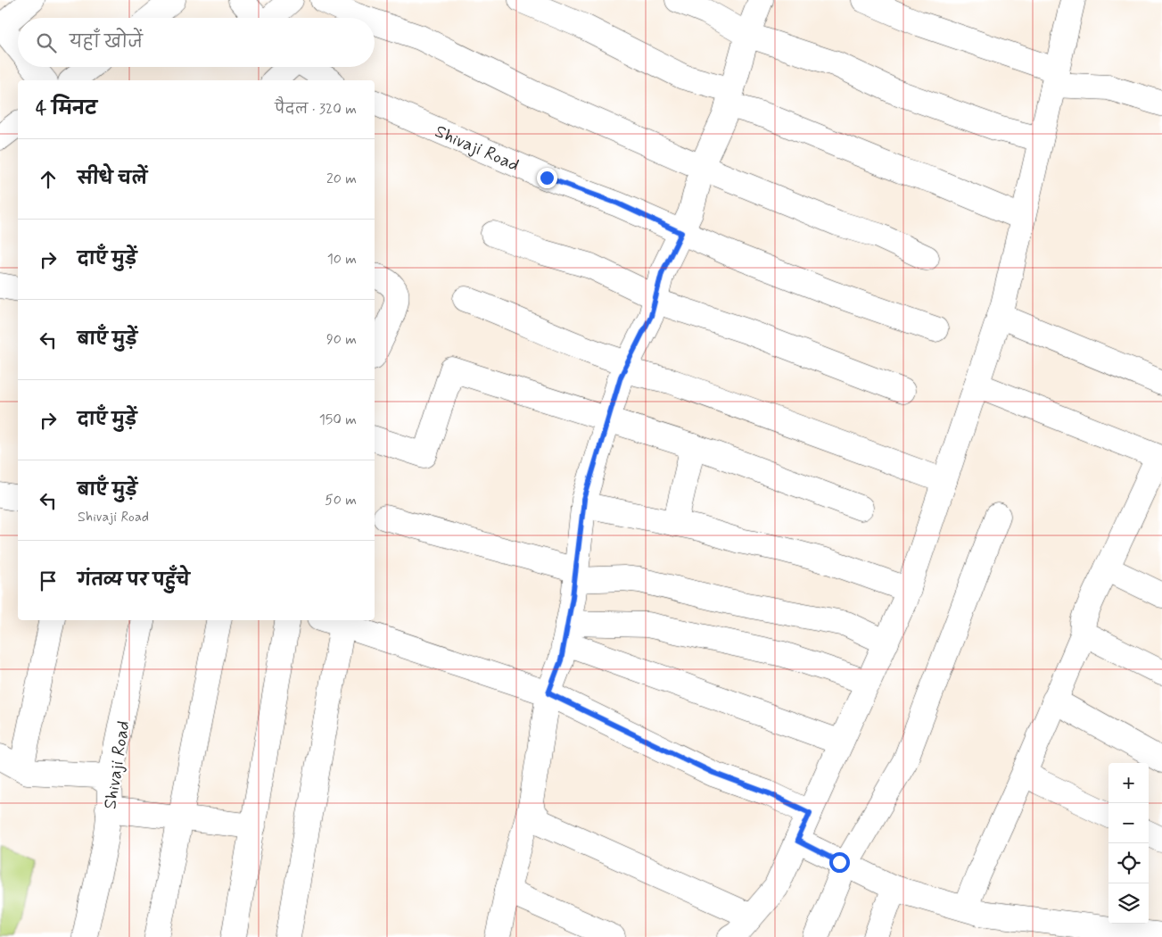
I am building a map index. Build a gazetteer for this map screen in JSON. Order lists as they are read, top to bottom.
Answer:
{
  "streets": {
    "street": ["Shivaji Road"]
  },
  "page": {
    "search": "यहाँ खोजें",
    "heading": ["4 मिनट", "पैदल · 320 m"],
    "list": [
      ["सीधे चलें", "20 m"],
      ["दाएँ मुड़ें", "10 m"],
      ["बाएँ मुड़ें", "90 m"],
      ["दाएँ मुड़ें", "150 m"],
      ["बाएँ मुड़ें", "Shivaji Road", "50 m"],
      "गंतव्य पर पहुँचे"
    ],
    "map_buttons": ["+", "−"]
  }
}
